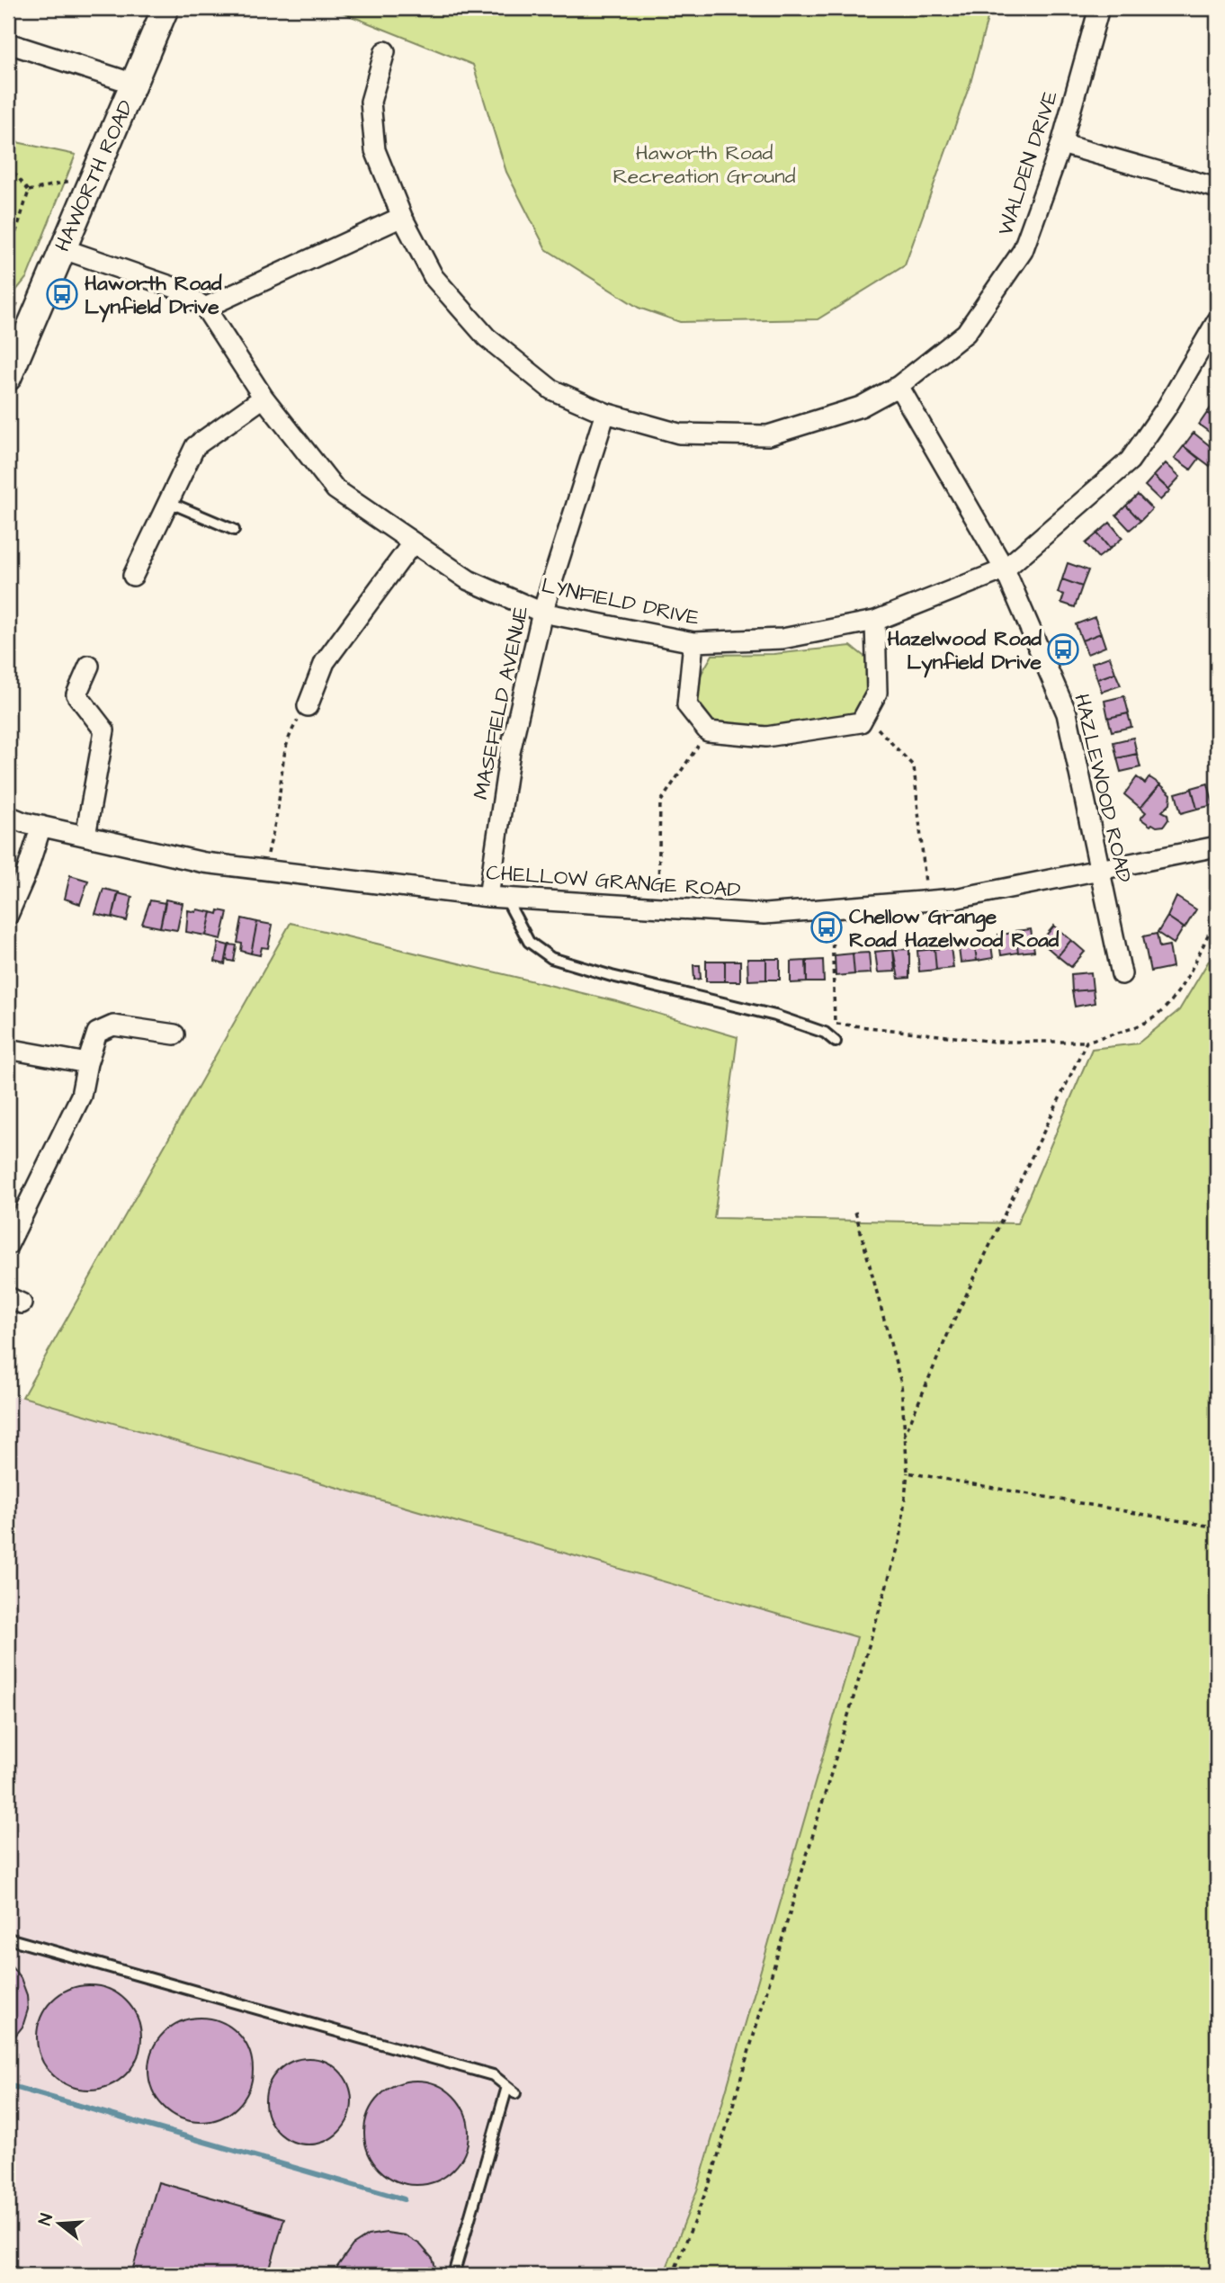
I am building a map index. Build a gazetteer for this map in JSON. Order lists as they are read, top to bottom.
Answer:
{
  "streets": {
    "main road": ["HAWORTH ROAD"],
    "street": [
      "WALDEN DRIVE",
      "LYNFIELD DRIVE",
      "MASEFIELD AVENUE",
      "HAZLEWOOD ROAD",
      "CHELLOW GRANGE ROAD"
    ]
  },
  "crossings": [
    ["WALDEN DRIVE", "MASEFIELD AVENUE"],
    ["WALDEN DRIVE", "HAZLEWOOD ROAD"],
    ["HAWORTH ROAD", "LYNFIELD DRIVE"],
    ["LYNFIELD DRIVE", "MASEFIELD AVENUE"],
    ["LYNFIELD DRIVE", "HAZLEWOOD ROAD"],
    ["MASEFIELD AVENUE", "CHELLOW GRANGE ROAD"],
    ["HAZLEWOOD ROAD", "CHELLOW GRANGE ROAD"]
  ],
  "parks": ["Haworth Road Recreation Ground"],
  "places": {
    "bus stop": ["Haworth Road Lynfield Drive", "Hazelwood Road Lynfield Drive", "Chellow Grange Road Hazelwood Road"]
  },
  "north": "left"
}
